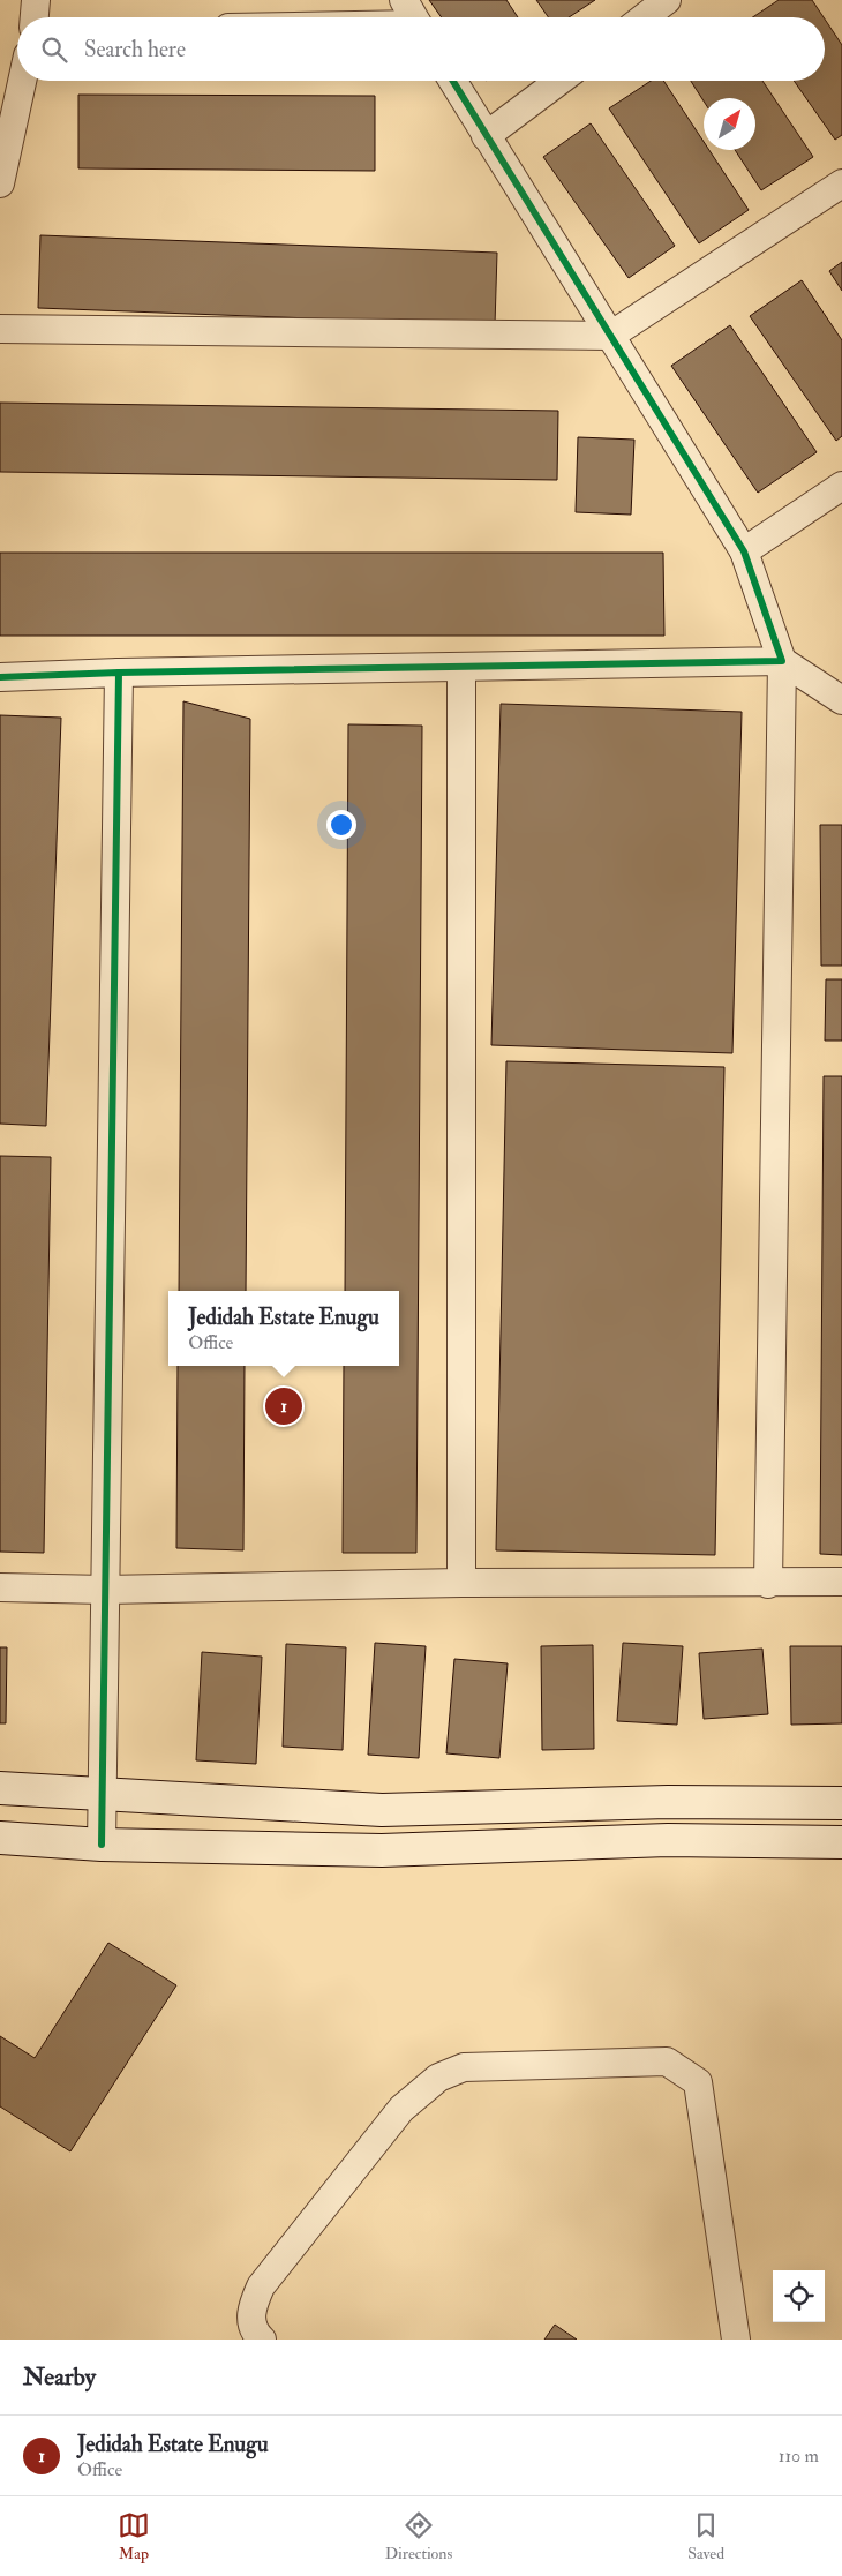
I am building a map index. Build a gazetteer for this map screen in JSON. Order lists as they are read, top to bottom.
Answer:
{
  "north": "top right",
  "page": {
    "search": "Search here",
    "popup": ["Jedidah Estate Enugu", "Office"],
    "pins": "1",
    "heading": "Nearby",
    "list": [
      {
        "mark": "1",
        "name": "Jedidah Estate Enugu",
        "note": "Office",
        "value": "110 m"
      }
    ],
    "nav": ["Map", "Directions", "Saved"]
  }
}
